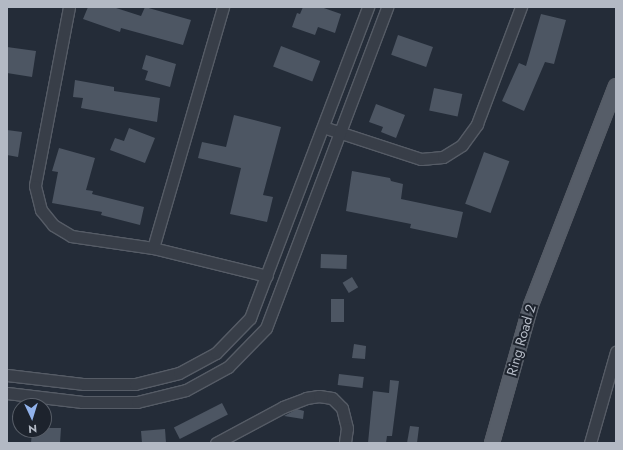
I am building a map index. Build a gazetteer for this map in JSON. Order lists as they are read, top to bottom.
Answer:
{
  "streets": {
    "main road": ["Ring Road 2"]
  },
  "north": "bottom"
}
